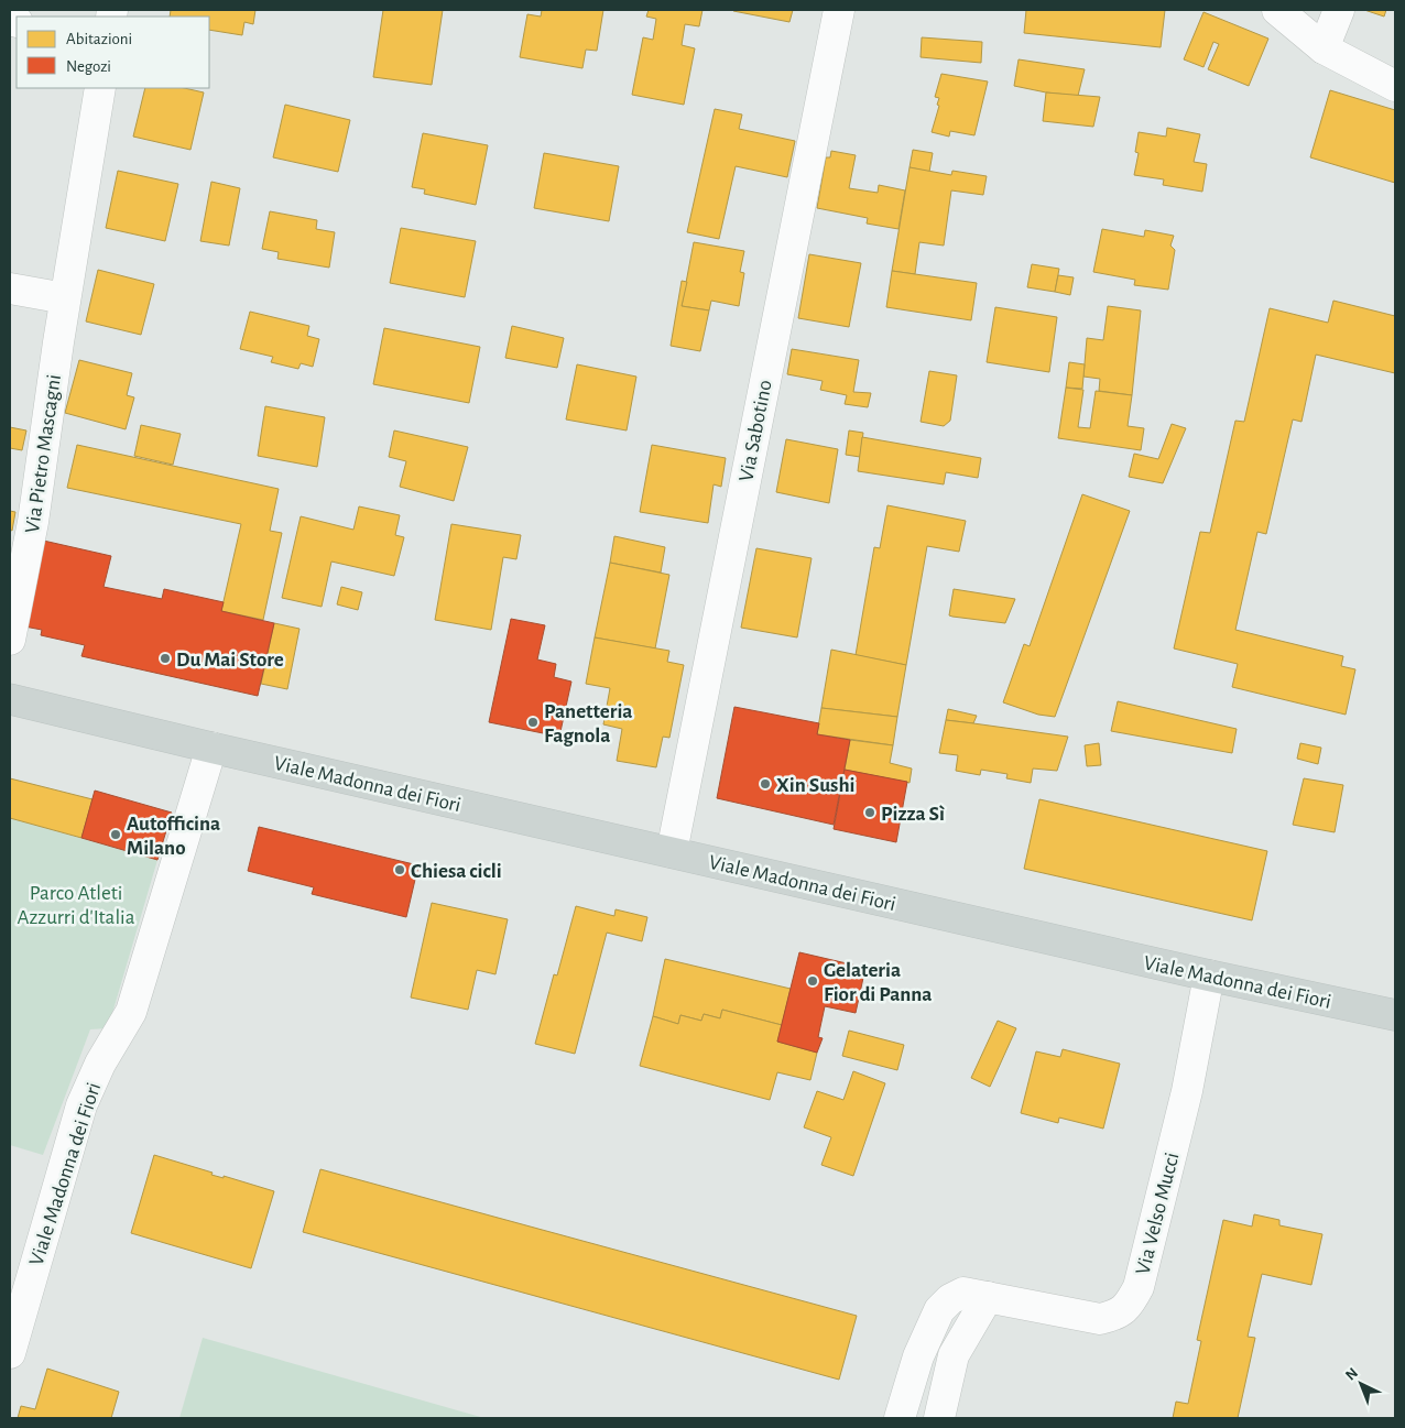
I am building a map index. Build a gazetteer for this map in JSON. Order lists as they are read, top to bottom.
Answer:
{
  "streets": {
    "main road": ["Viale Madonna dei Fiori"],
    "street": ["Via Sabotino", "Via Pietro Mascagni", "Via Velso Mucci"]
  },
  "crossings": [
    ["Via Sabotino", "Viale Madonna dei Fiori"],
    ["Viale Madonna dei Fiori", "Via Velso Mucci"]
  ],
  "parks": ["Parco Atleti Azzurri d'Italia"],
  "places": [
    "Du Mai Store",
    "Panetteria Fagnola",
    "Xin Sushi",
    "Pizza Sì",
    "Autofficina Milano",
    "Chiesa cicli",
    "Gelateria Fior di Panna"
  ],
  "legend": ["Abitazioni", "Negozi"],
  "north": "top left"
}
